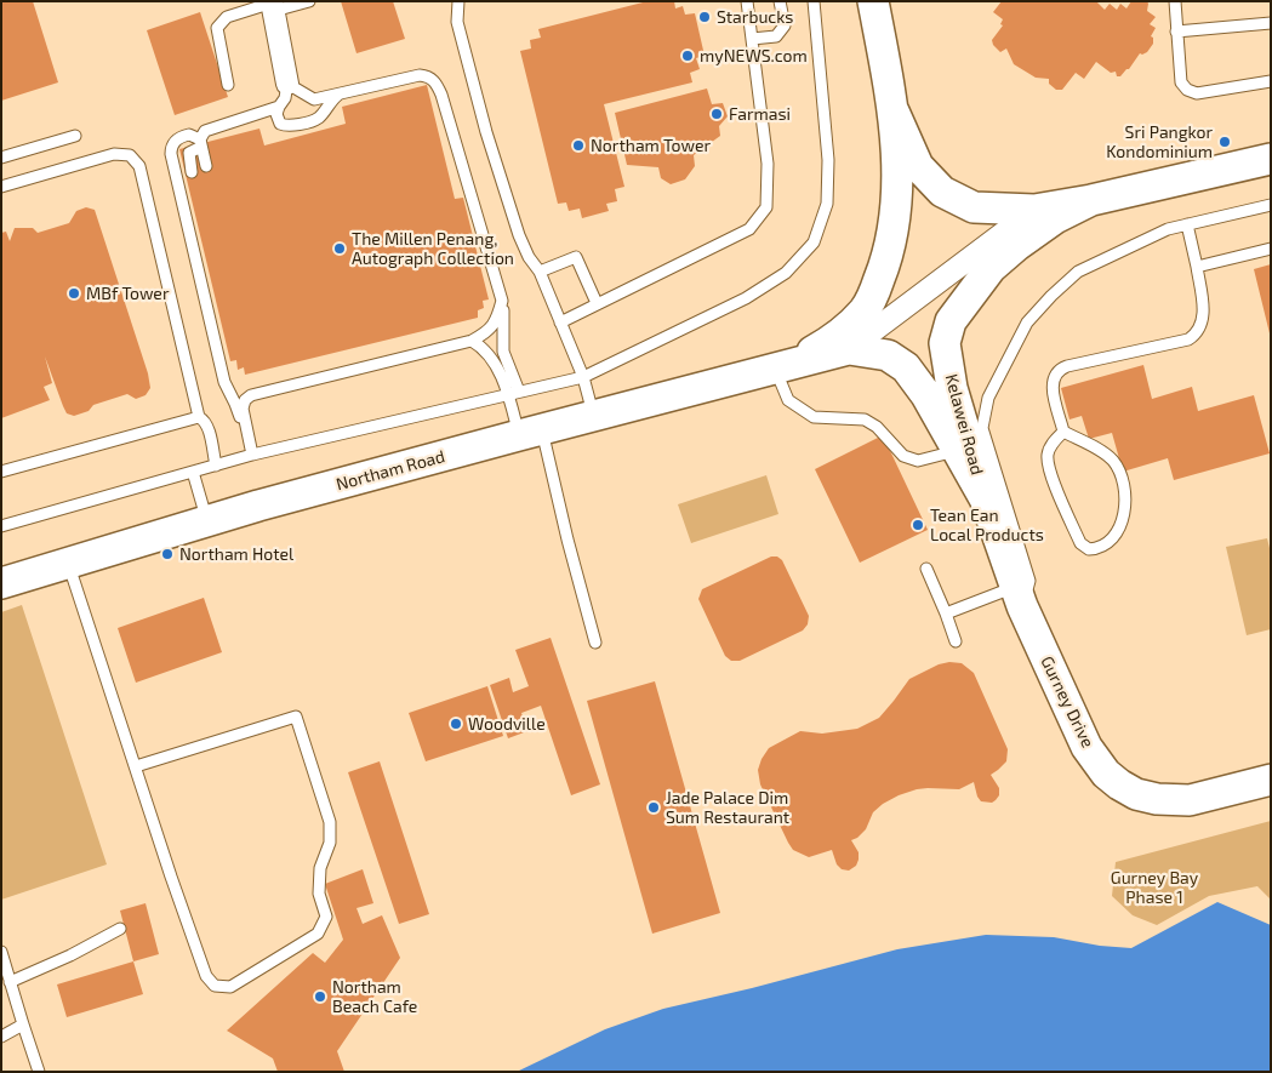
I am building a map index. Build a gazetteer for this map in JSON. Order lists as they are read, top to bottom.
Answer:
{
  "streets": {
    "main road": ["Kelawei Road", "Northam Road", "Gurney Drive"]
  },
  "crossings": [
    ["Kelawei Road", "Gurney Drive"]
  ],
  "parks": ["Gurney Bay Phase 1"],
  "places": [
    "Starbucks",
    "myNEWS.com",
    "Farmasi",
    "Sri Pangkor Kondominium",
    "Northam Tower",
    "The Millen Penang, Autograph Collection",
    "MBf Tower",
    "Tean Ean Local Products",
    "Northam Hotel",
    "Woodville",
    "Jade Palace Dim Sum Restaurant",
    "Northam Beach Cafe"
  ]
}
